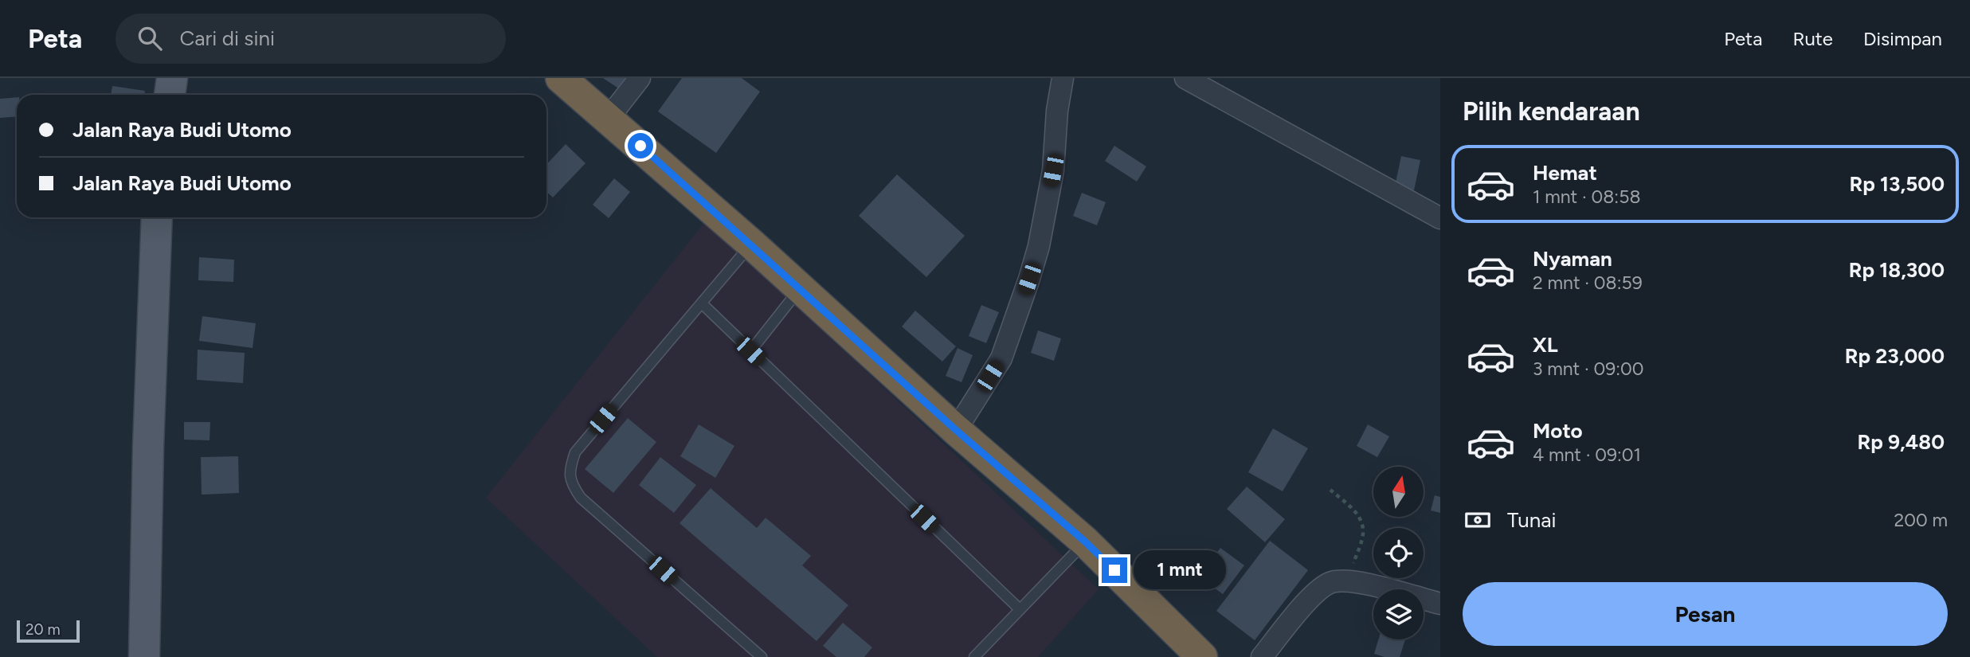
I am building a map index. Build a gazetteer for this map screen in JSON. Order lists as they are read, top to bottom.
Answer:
{
  "scale_bar": "20 m",
  "north": "top",
  "page": {
    "header": "Peta",
    "search": "Cari di sini",
    "nav": ["Peta", "Rute", "Disimpan"],
    "heading": "Pilih kendaraan",
    "banner": ["Jalan Raya Budi Utomo", "Jalan Raya Budi Utomo"],
    "list": [
      {
        "name": "Hemat",
        "note": "1 mnt · 08:58",
        "value": "Rp 13,500"
      },
      {
        "name": "Nyaman",
        "note": "2 mnt · 08:59",
        "value": "Rp 18,300"
      },
      {
        "name": "XL",
        "note": "3 mnt · 09:00",
        "value": "Rp 23,000"
      },
      {
        "name": "Moto",
        "note": "4 mnt · 09:01",
        "value": "Rp 9,480"
      }
    ],
    "pay": ["Tunai", "200 m"],
    "bubble": "1 mnt",
    "buttons": "Pesan",
    "scale": "20 m"
  }
}
